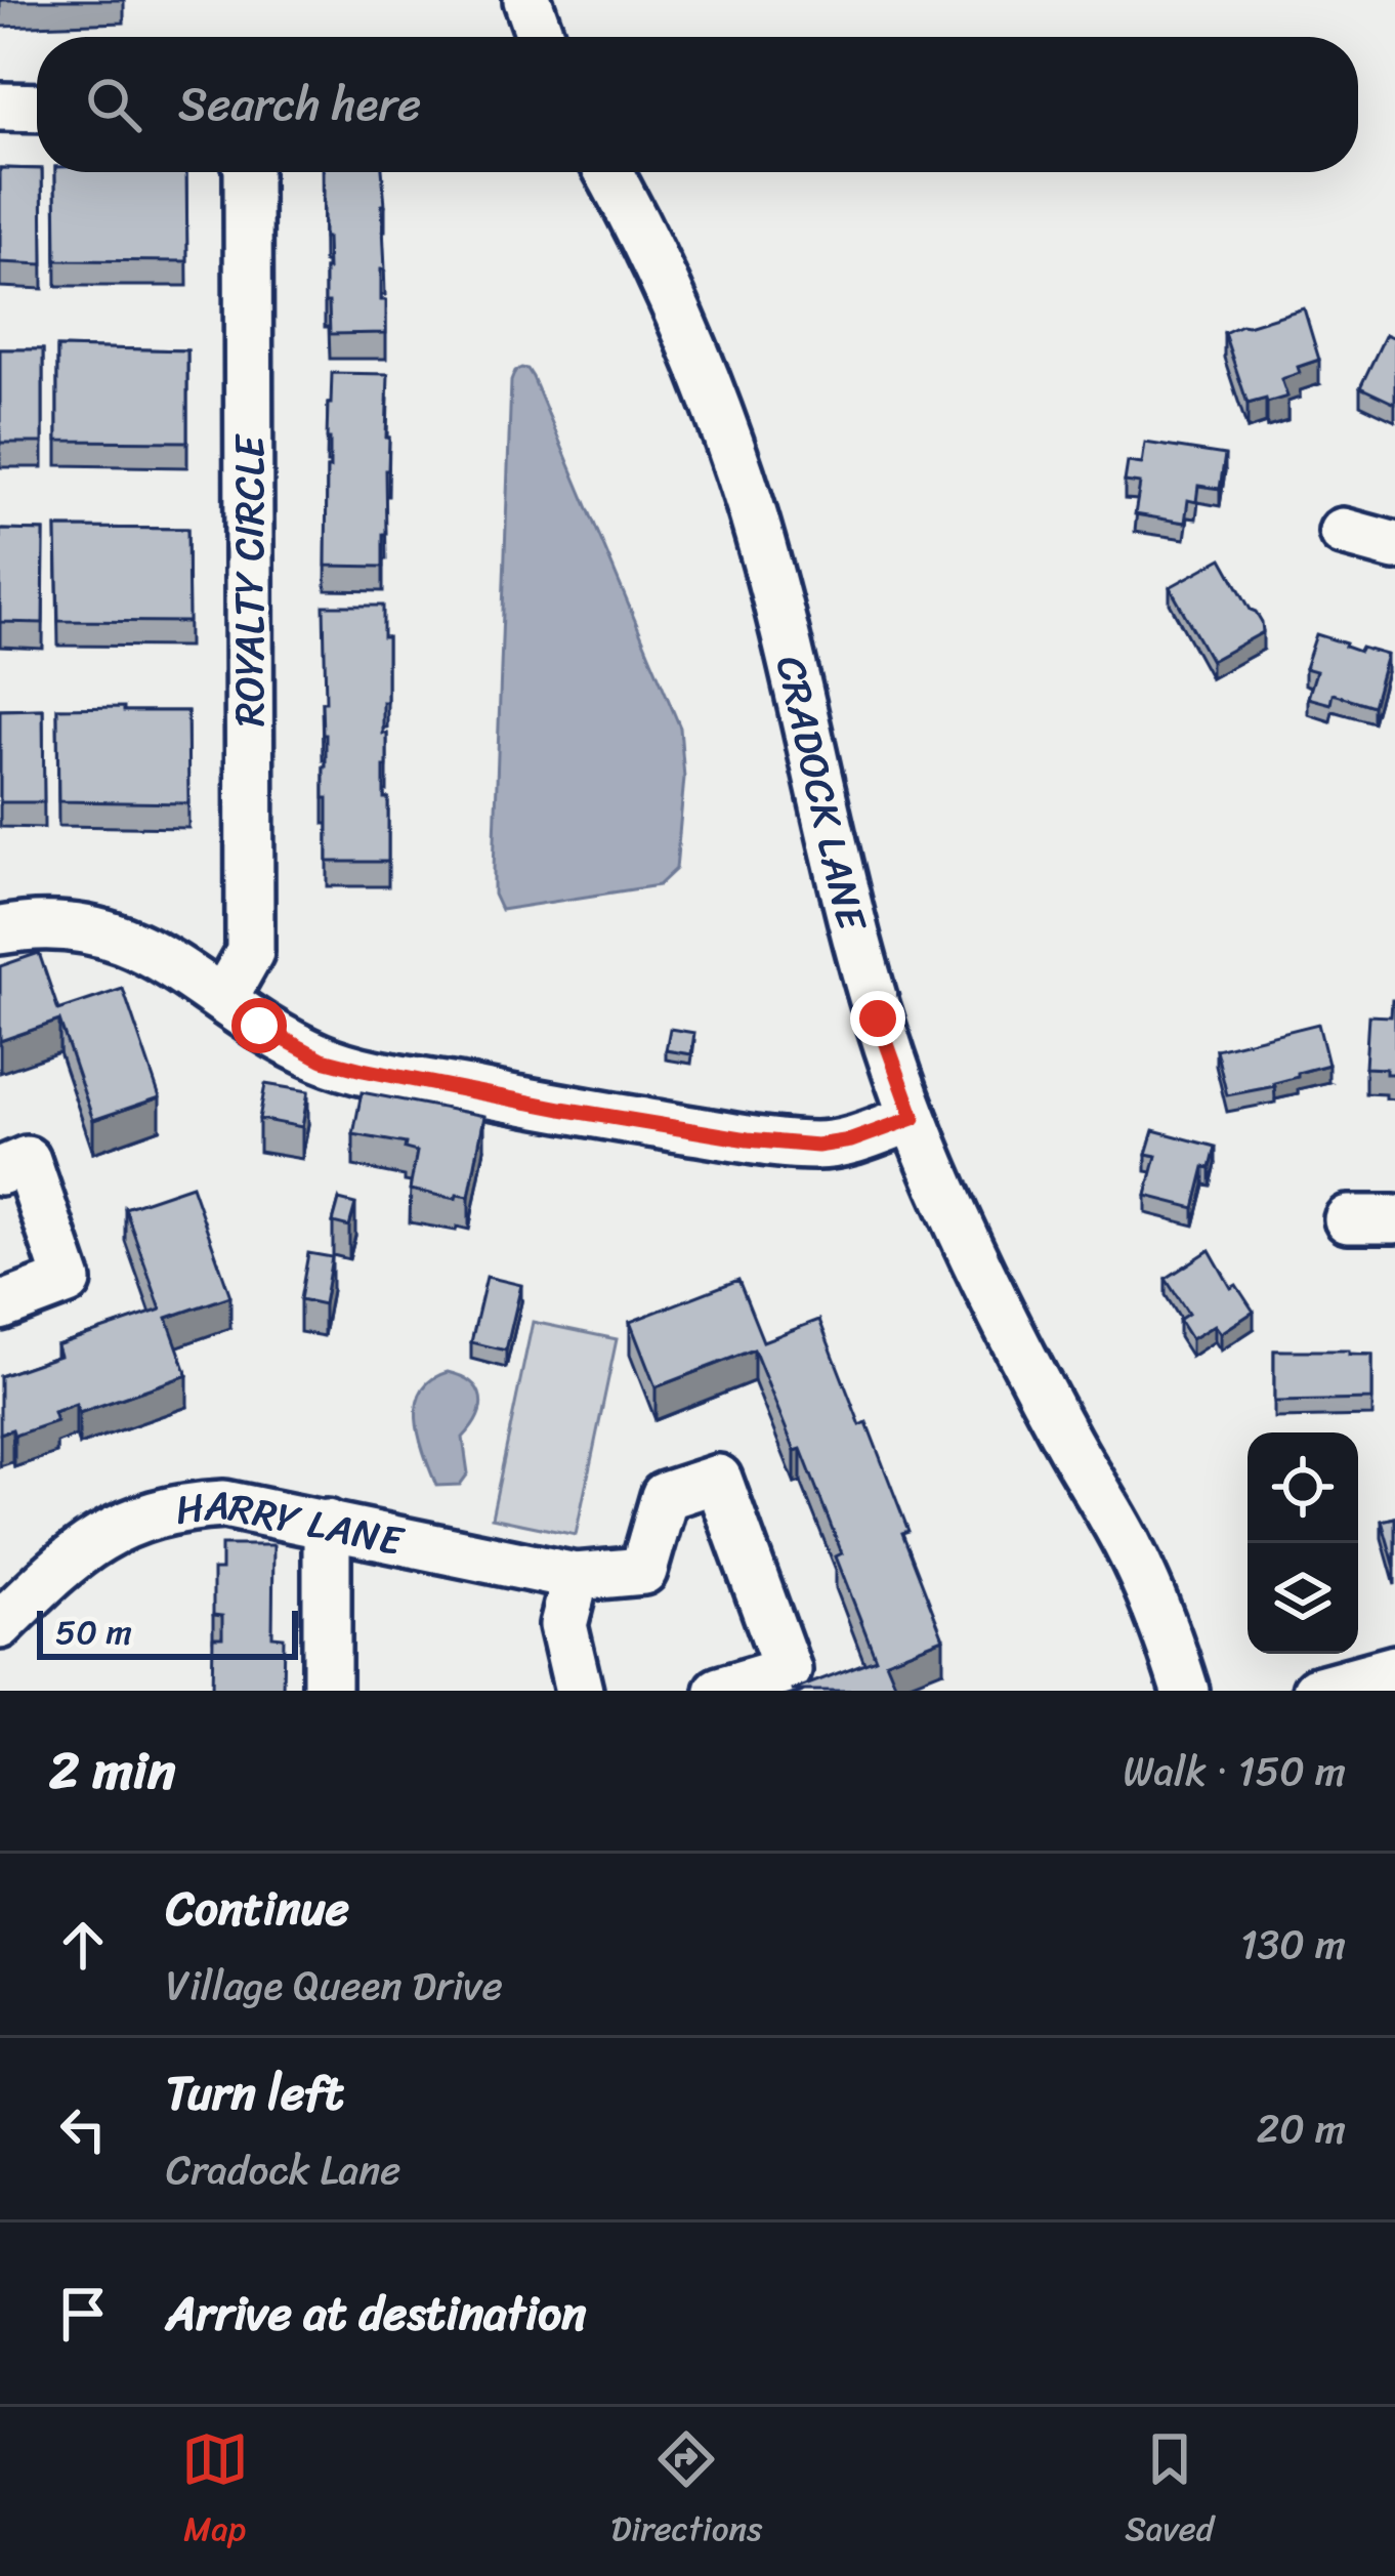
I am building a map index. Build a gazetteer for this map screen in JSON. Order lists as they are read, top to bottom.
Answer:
{
  "streets": {
    "street": ["ROYALTY CIRCLE", "CRADOCK LANE", "HARRY LANE"]
  },
  "scale_bar": "50 m",
  "page": {
    "search": "Search here",
    "scale": "50 m",
    "heading": ["2 min", "Walk · 150 m"],
    "list": [
      ["Continue", "Village Queen Drive", "130 m"],
      ["Turn left", "Cradock Lane", "20 m"],
      "Arrive at destination"
    ],
    "nav": ["Map", "Directions", "Saved"]
  }
}
